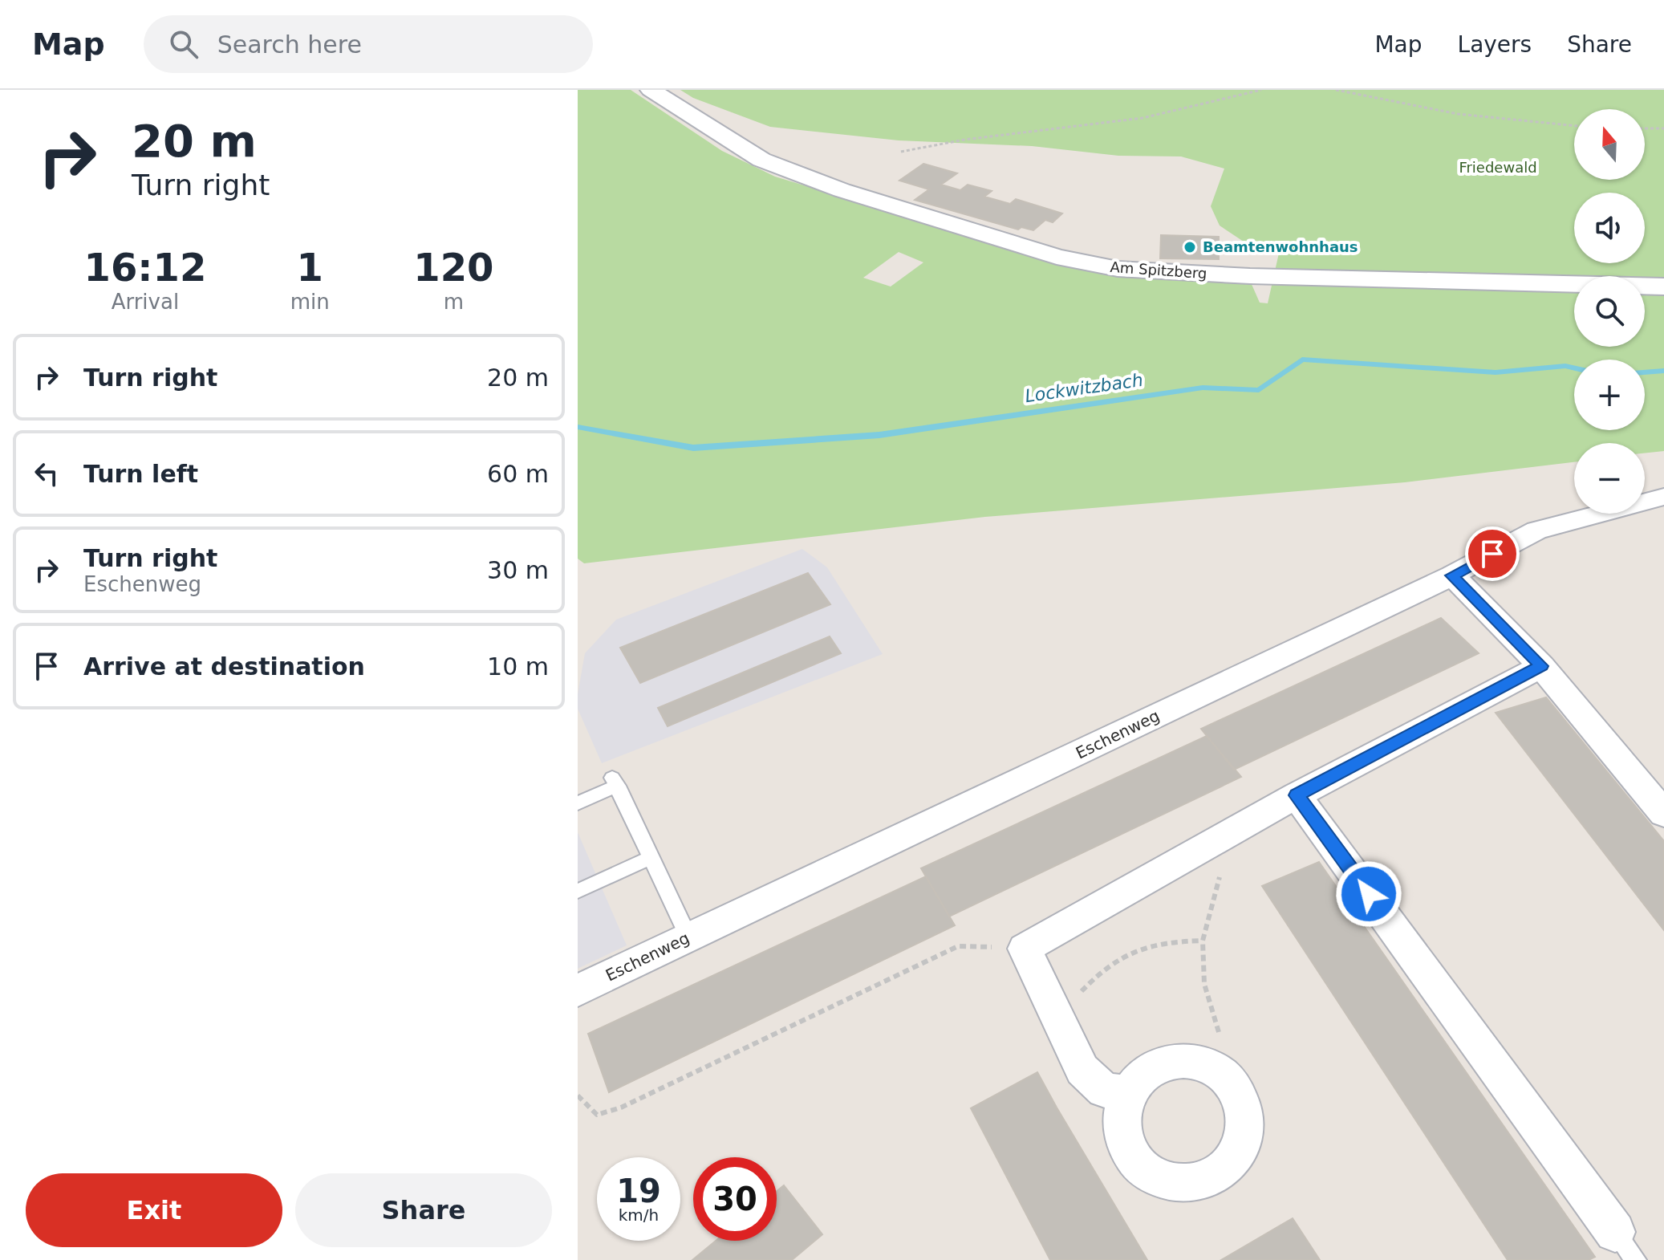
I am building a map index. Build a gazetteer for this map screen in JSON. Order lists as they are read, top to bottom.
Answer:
{
  "streets": {
    "street": ["Am Spitzberg", "Eschenweg"]
  },
  "water": ["Lockwitzbach"],
  "parks": ["Friedewald"],
  "places": ["Beamtenwohnhaus"],
  "north": "top",
  "page": {
    "header": "Map",
    "search": "Search here",
    "nav": ["Map", "Layers", "Share"],
    "turn": ["20 m", "Turn right"],
    "map_buttons": ["+", "−"],
    "eta": [
      "16:12",
      "Arrival",
      "1",
      "min",
      "120",
      "m"
    ],
    "list": [
      {
        "name": "Turn right",
        "value": "20 m"
      },
      {
        "name": "Turn left",
        "value": "60 m"
      },
      {
        "name": "Turn right",
        "note": "Eschenweg",
        "value": "30 m"
      },
      {
        "name": "Arrive at destination",
        "value": "10 m"
      }
    ],
    "speed": "19 km/h",
    "limit": "30",
    "buttons": ["Exit", "Share"]
  }
}
